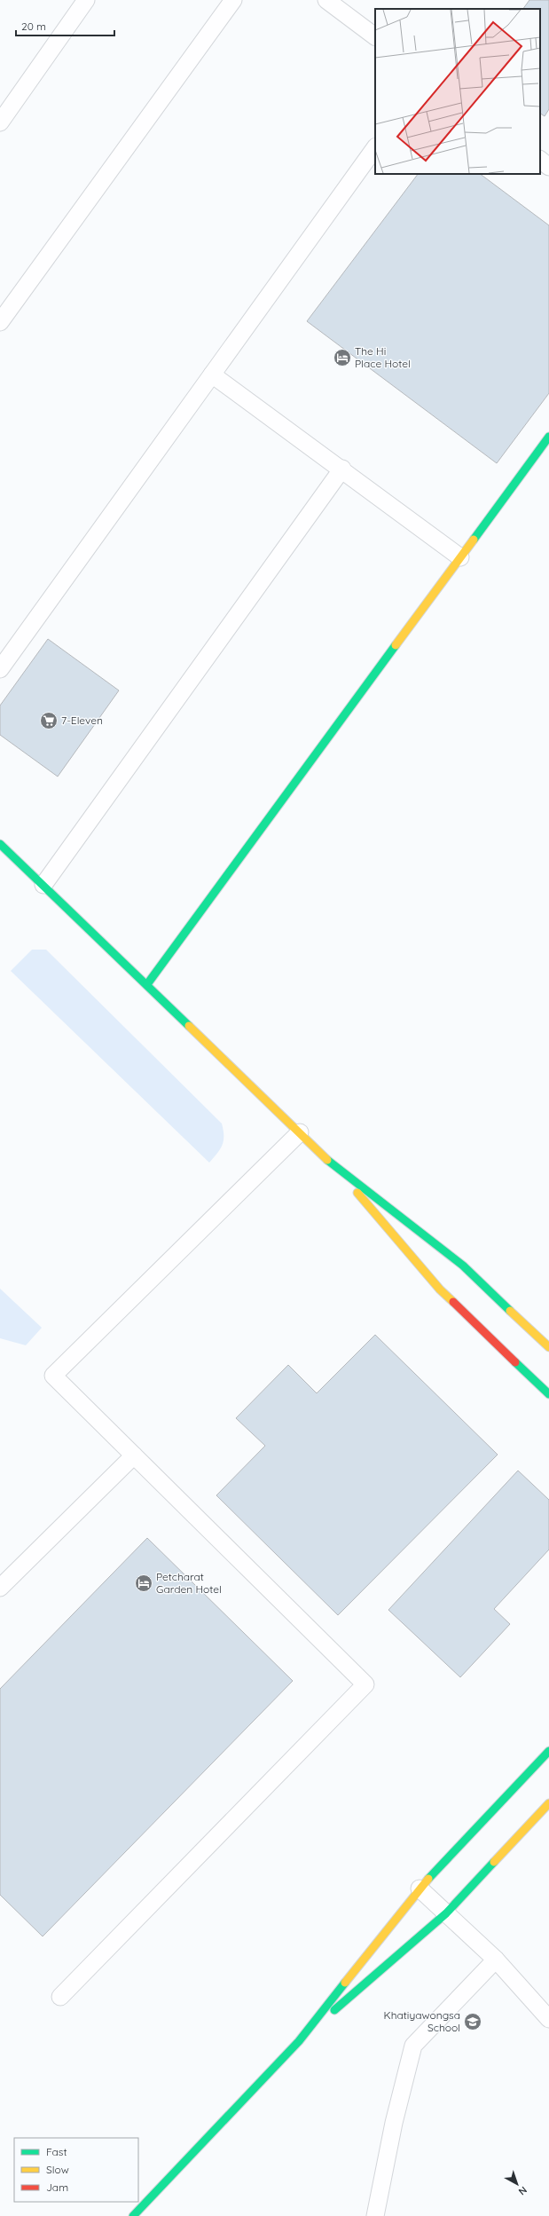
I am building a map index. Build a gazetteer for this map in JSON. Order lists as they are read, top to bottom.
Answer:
{
  "places": {
    "hotel": ["The Hi Place Hotel", "Petcharat Garden Hotel"],
    "supermarket": ["7-Eleven"],
    "school or university": ["Khatiyawongsa School"]
  },
  "legend": ["Fast", "Slow", "Jam"],
  "scale_bar": "20 m",
  "north": "bottom right"
}
